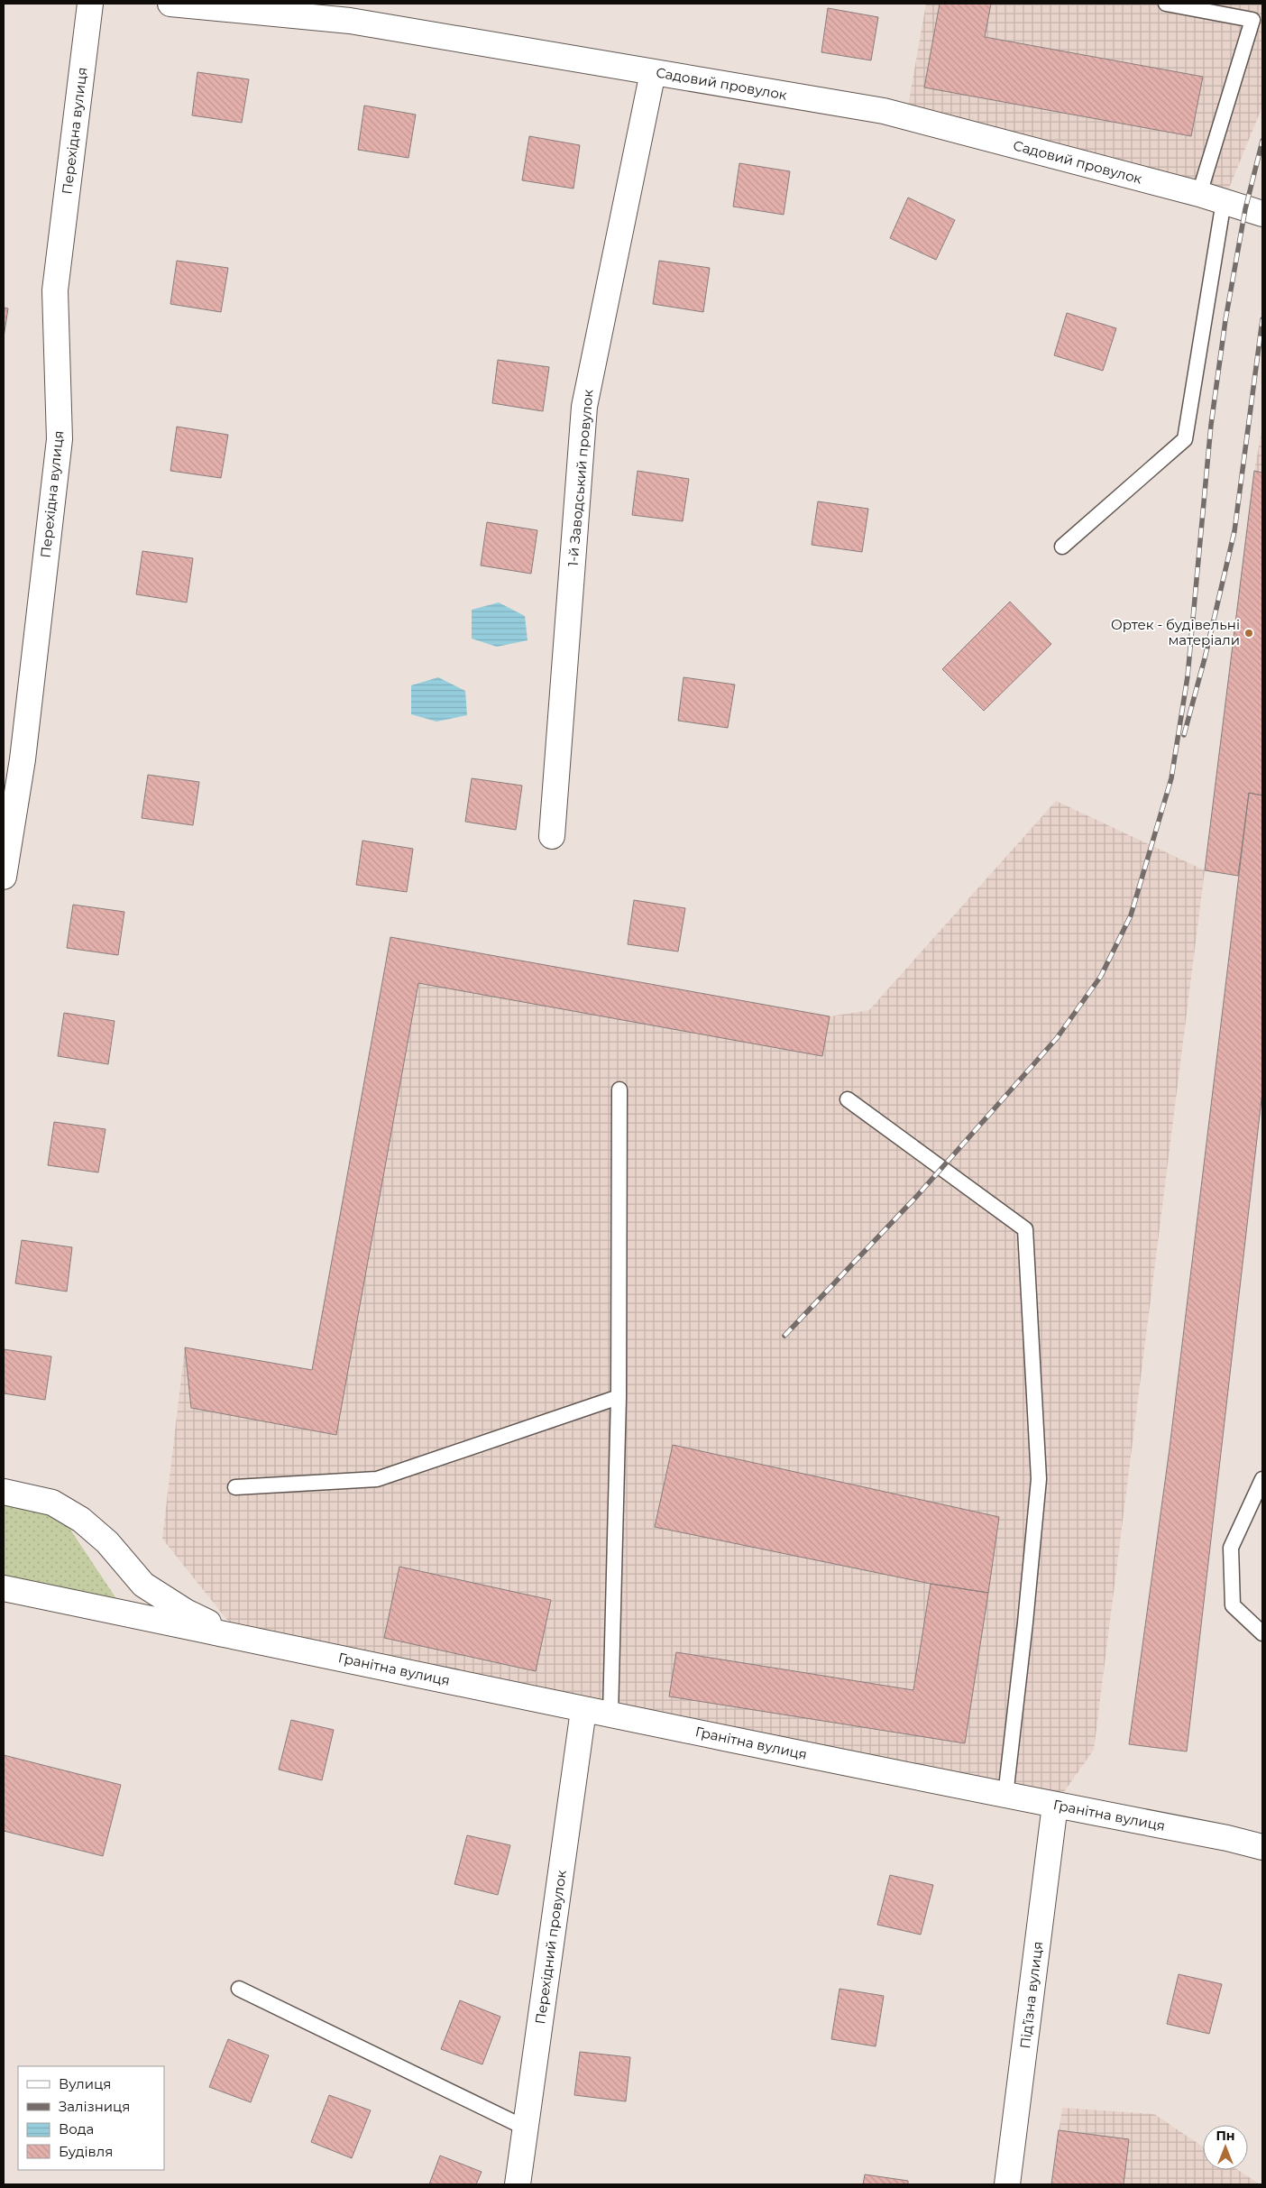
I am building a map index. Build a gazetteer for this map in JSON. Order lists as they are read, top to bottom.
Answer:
{
  "streets": {
    "street": [
      "Садовий провулок",
      "Перехідна вулиця",
      "1-й Заводський провулок",
      "Гранітна вулиця",
      "Перехідний провулок",
      "Підʼїзна вулиця"
    ]
  },
  "crossings": [
    ["Садовий провулок", "1-й Заводський провулок"],
    ["Гранітна вулиця", "Перехідний провулок"],
    ["Гранітна вулиця", "Підʼїзна вулиця"]
  ],
  "places": ["Ортек - будівельні матеріали"],
  "legend": [
    "Вулиця",
    "Залізниця",
    "Вода",
    "Будівля"
  ],
  "north": "top"
}
